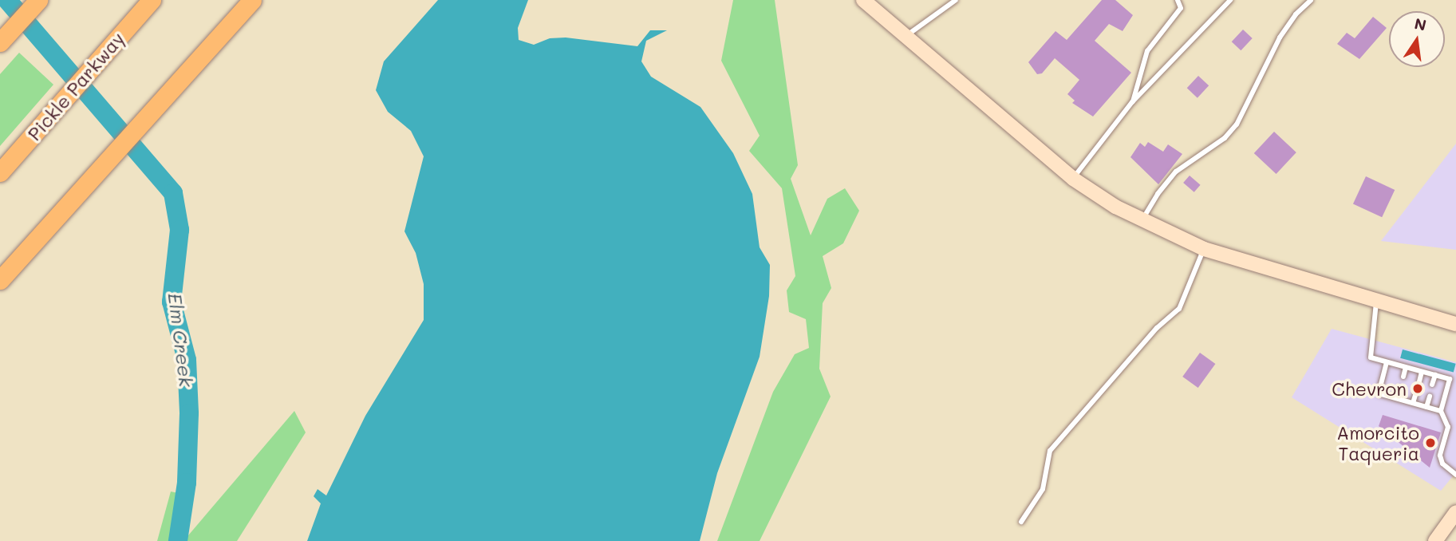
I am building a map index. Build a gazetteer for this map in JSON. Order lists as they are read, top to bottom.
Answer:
{
  "streets": {
    "highway": ["Pickle Parkway"]
  },
  "water": ["Elm Creek"],
  "places": ["Chevron", "Amorcito Taqueria"],
  "north": "top"
}
